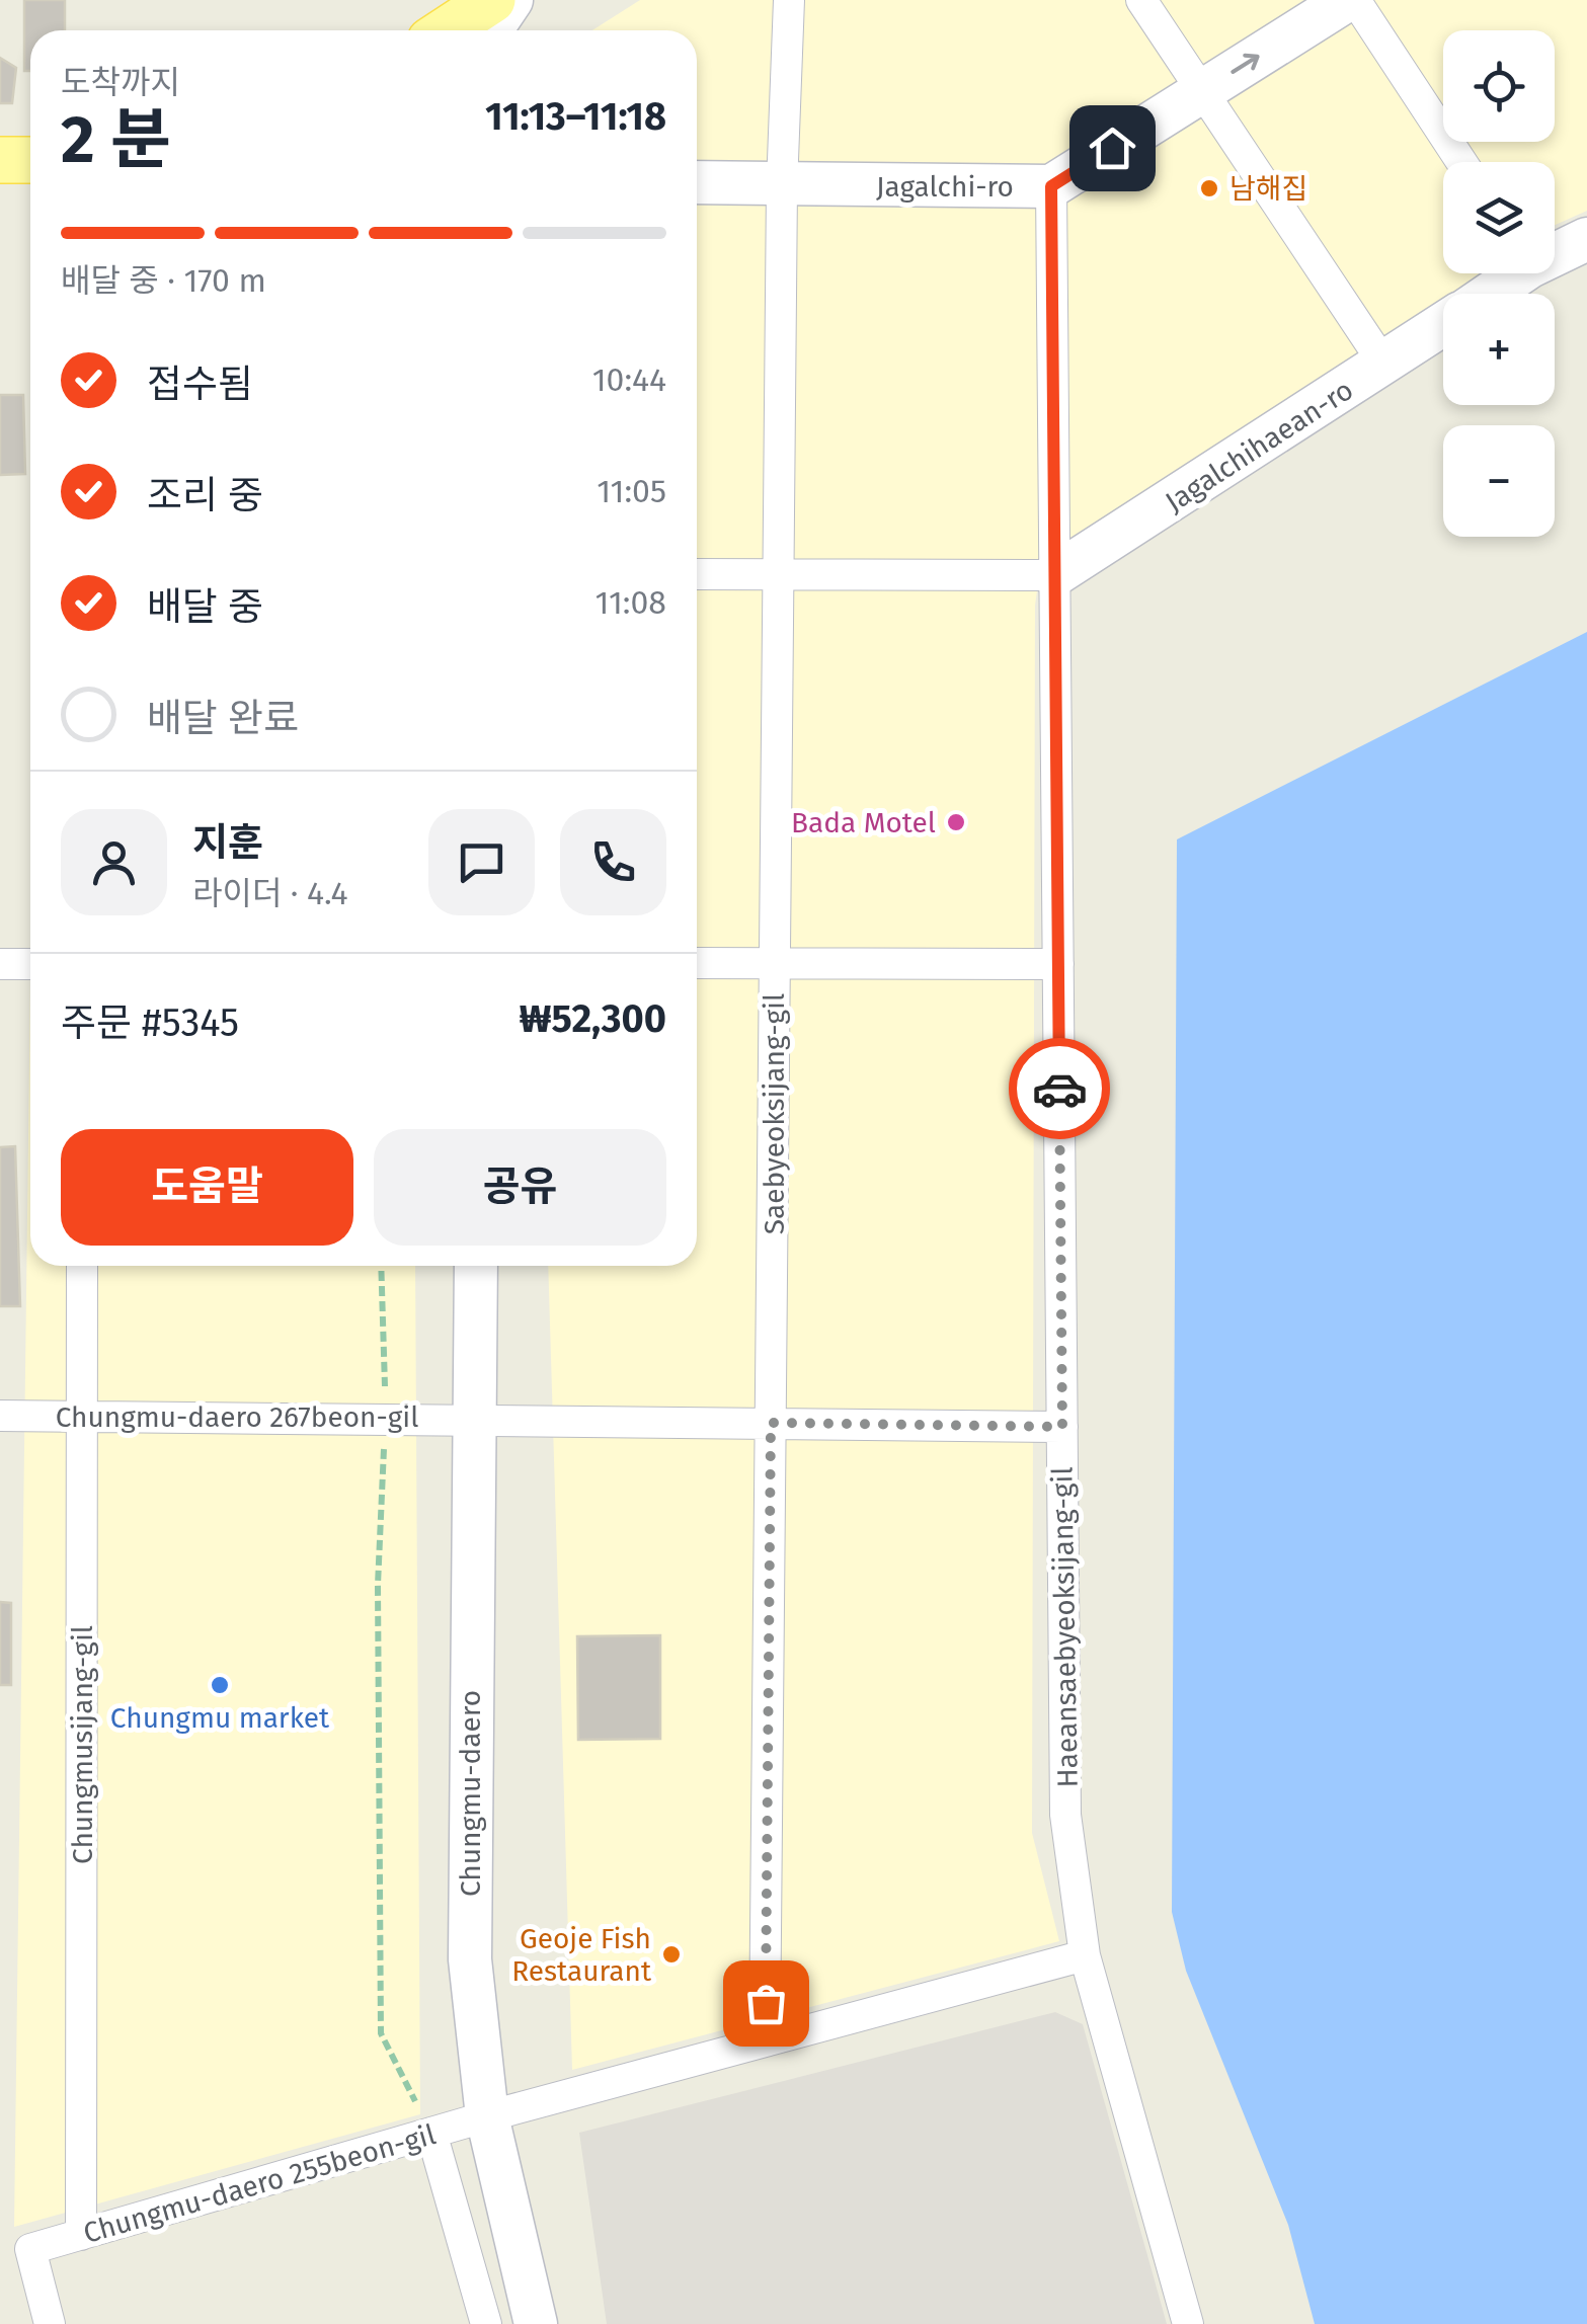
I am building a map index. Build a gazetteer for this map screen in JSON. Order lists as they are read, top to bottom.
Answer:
{
  "streets": {
    "main road": ["Jagalchi-ro", "Jagalchihaean-ro", "Chungmu-daero"],
    "street": [
      "Saebyeoksijang-gil",
      "Chungmu-daero 267beon-gil",
      "Haeansaebyeoksijang-gil",
      "Chungmusijang-gil",
      "Chungmu-daero 255beon-gil"
    ]
  },
  "crossings": [
    ["Jagalchi-ro", "Saebyeoksijang-gil"],
    ["Jagalchi-ro", "Haeansaebyeoksijang-gil"],
    ["Jagalchihaean-ro", "Haeansaebyeoksijang-gil"],
    ["Saebyeoksijang-gil", "Chungmu-daero 267beon-gil"],
    ["Saebyeoksijang-gil", "Chungmu-daero 255beon-gil"],
    ["Chungmu-daero 267beon-gil", "Haeansaebyeoksijang-gil"],
    ["Chungmu-daero 267beon-gil", "Chungmusijang-gil"],
    ["Chungmu-daero 267beon-gil", "Chungmu-daero"],
    ["Haeansaebyeoksijang-gil", "Chungmu-daero 255beon-gil"],
    ["Chungmusijang-gil", "Chungmu-daero 255beon-gil"],
    ["Chungmu-daero", "Chungmu-daero 255beon-gil"]
  ],
  "places": [
    "남해집",
    "Bada Motel",
    "Chungmu market",
    "Geoje Fish Restaurant"
  ],
  "page": {
    "map_buttons": ["+", "−"],
    "heading": ["2 분", "도착까지", "11:13–11:18"],
    "panel": [
      "지훈",
      "라이더 · 4.4",
      "주문 #5345",
      "₩52,300"
    ],
    "bar": "배달 중 · 170 m",
    "list": [
      ["접수됨", "10:44"],
      ["조리 중", "11:05"],
      ["배달 중", "11:08"],
      "배달 완료"
    ],
    "buttons": ["도움말", "공유"]
  }
}
